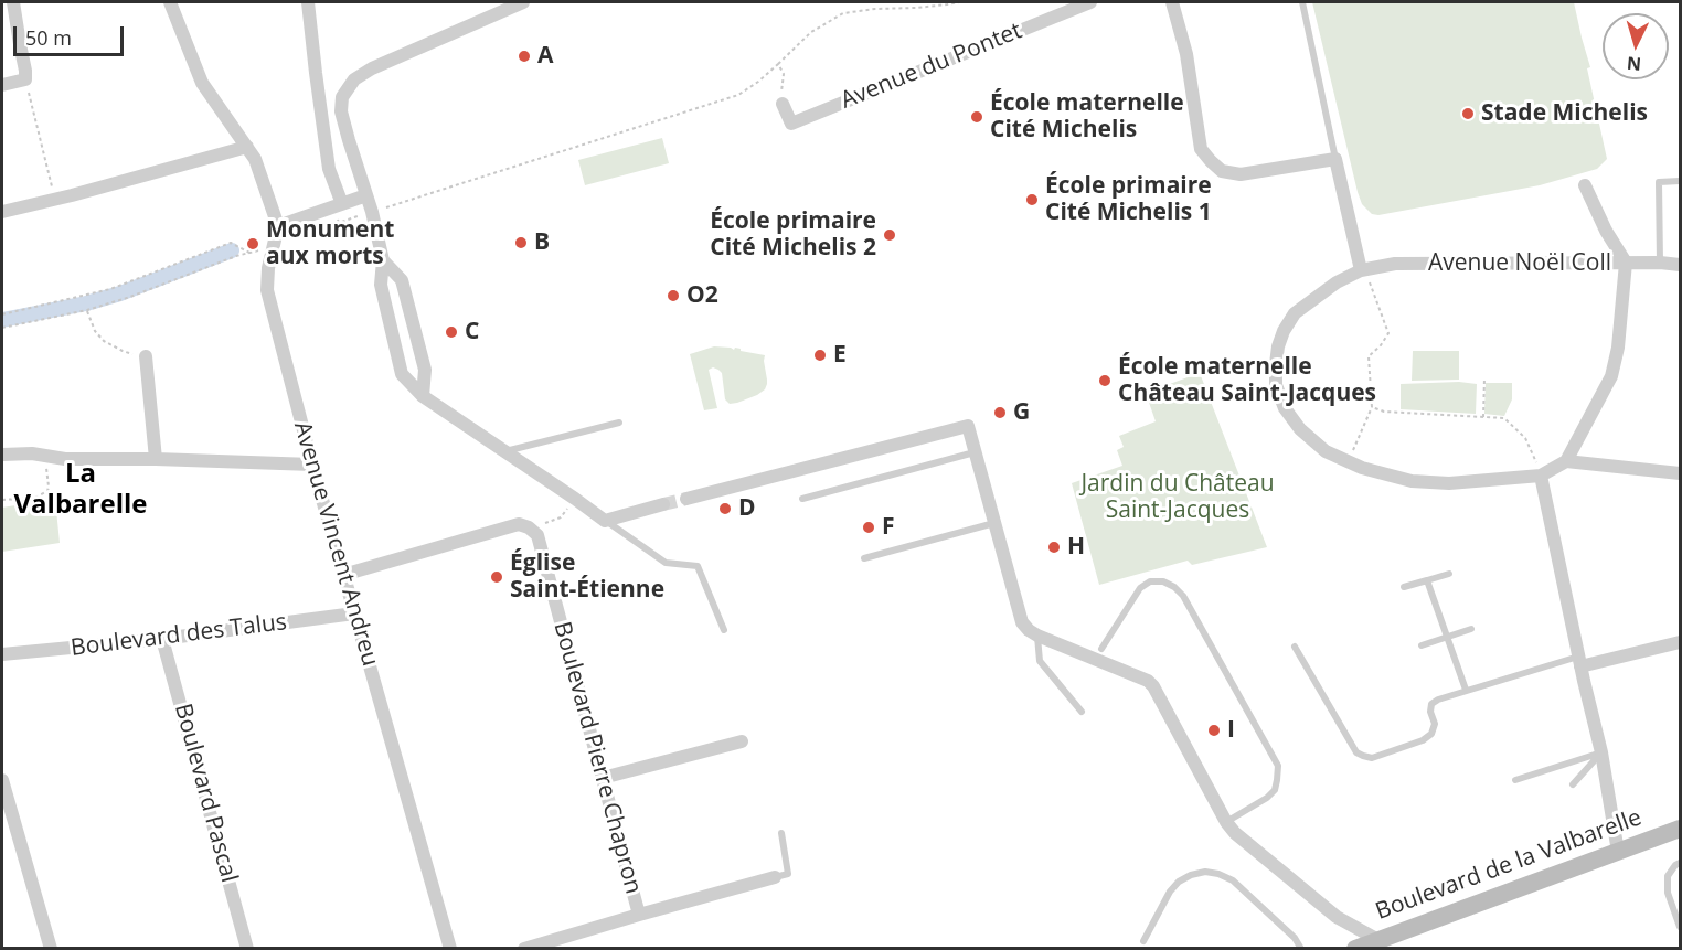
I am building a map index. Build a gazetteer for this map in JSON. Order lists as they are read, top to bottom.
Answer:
{
  "streets": {
    "street": [
      "Avenue du Pontet",
      "Avenue Noël Coll",
      "Avenue Vincent Andreu",
      "Boulevard des Talus",
      "Boulevard Pierre Chapron",
      "Boulevard Pascal",
      "Boulevard de la Valbarelle"
    ]
  },
  "crossings": [
    ["Avenue Vincent Andreu", "Boulevard des Talus"],
    ["Avenue Vincent Andreu", "Boulevard Pierre Chapron"],
    ["Boulevard des Talus", "Boulevard Pascal"]
  ],
  "districts": ["La Valbarelle"],
  "parks": ["Jardin du Château Saint-Jacques"],
  "places": [
    "A",
    "Stade Michelis",
    "École maternelle Cité Michelis",
    "École primaire Cité Michelis 1",
    "École primaire Cité Michelis 2",
    "B",
    "Monument aux morts",
    "O2",
    "C",
    "E",
    "École maternelle Château Saint-Jacques",
    "G",
    "D",
    "F",
    "H",
    "Église Saint-Étienne",
    "I"
  ],
  "scale_bar": "50 m",
  "north": "bottom"
}
